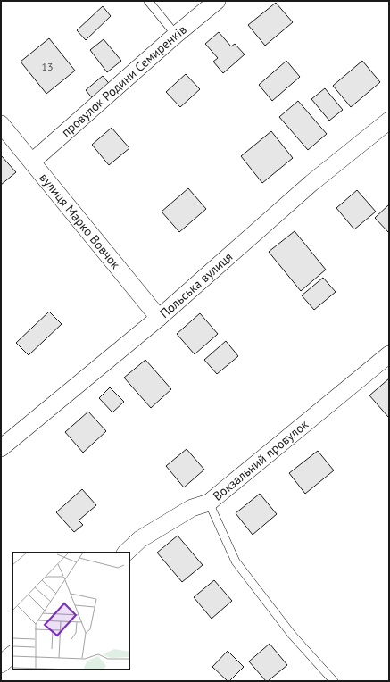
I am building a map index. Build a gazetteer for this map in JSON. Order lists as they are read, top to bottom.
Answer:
{
  "streets": {
    "street": [
      "провулок Родини Семиренків",
      "вулиця Марко Вовчок",
      "Польська вулиця",
      "Вокзальний провулок"
    ]
  },
  "crossings": [
    ["провулок Родини Семиренків", "вулиця Марко Вовчок"],
    ["вулиця Марко Вовчок", "Польська вулиця"]
  ],
  "house_numbers": ["13"]
}
